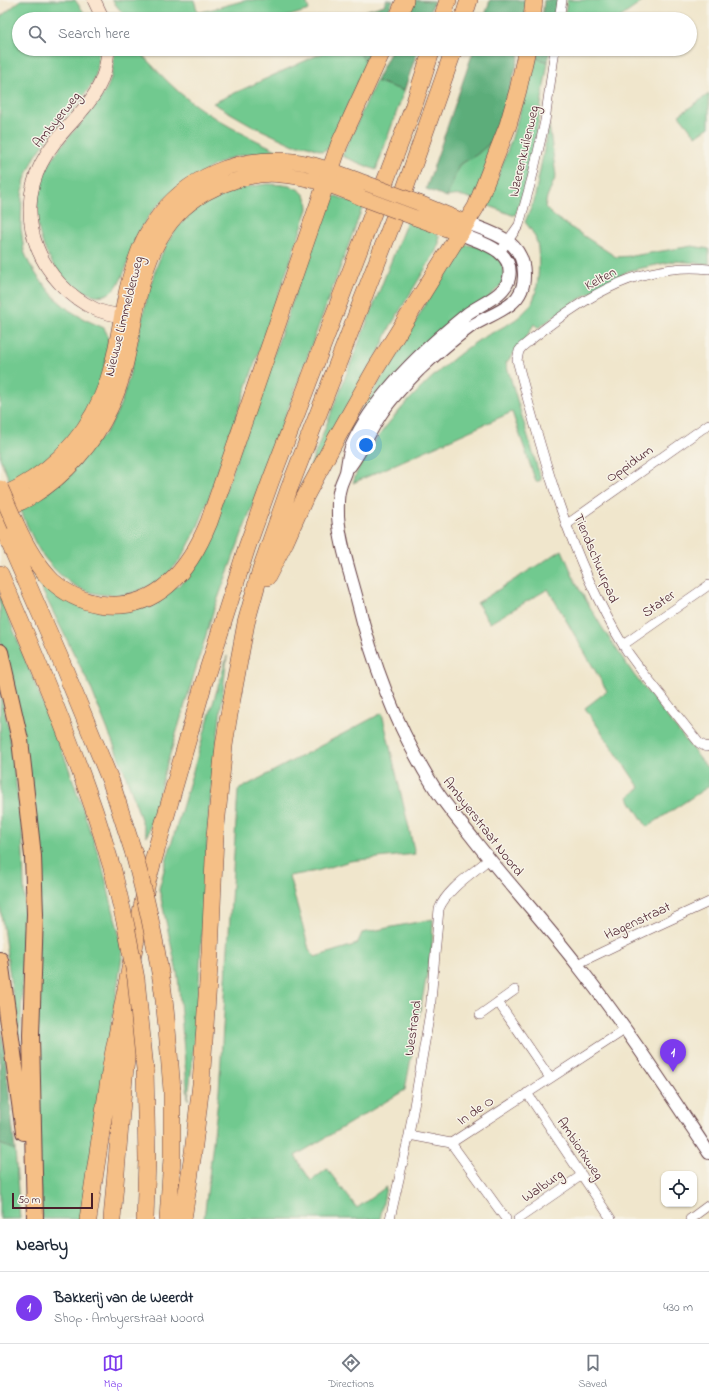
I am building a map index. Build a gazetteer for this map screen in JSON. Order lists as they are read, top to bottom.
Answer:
{
  "streets": {
    "main road": ["Ambyerweg", "Nieuwe Limmelderweg"],
    "street": [
      "IJzerenkuilenweg",
      "Kelten",
      "Oppidum",
      "Tiendschuurpad",
      "Stater",
      "Ambyerstraat Noord",
      "Hagenstraat",
      "Westrand",
      "In de O",
      "Ambiorixweg",
      "Walburg"
    ]
  },
  "crossings": [
    ["Ambyerweg", "Nieuwe Limmelderweg"],
    ["IJzerenkuilenweg", "Ambyerstraat Noord"],
    ["Kelten", "Tiendschuurpad"],
    ["Nieuwe Limmelderweg", "Ambyerstraat Noord"],
    ["Oppidum", "Tiendschuurpad"],
    ["Tiendschuurpad", "Stater"],
    ["Ambyerstraat Noord", "Hagenstraat"],
    ["Ambyerstraat Noord", "Westrand"],
    ["Ambyerstraat Noord", "In de O"],
    ["Westrand", "In de O"],
    ["In de O", "Ambiorixweg"],
    ["Ambiorixweg", "Walburg"]
  ],
  "scale_bar": "50 m",
  "page": {
    "search": "Search here",
    "pins": "1",
    "scale": "50 m",
    "heading": "Nearby",
    "list": [
      {
        "mark": "1",
        "name": "Bakkerij van de Weerdt",
        "note": "Shop · Ambyerstraat Noord",
        "value": "430 m"
      }
    ],
    "nav": ["Map", "Directions", "Saved"]
  }
}
